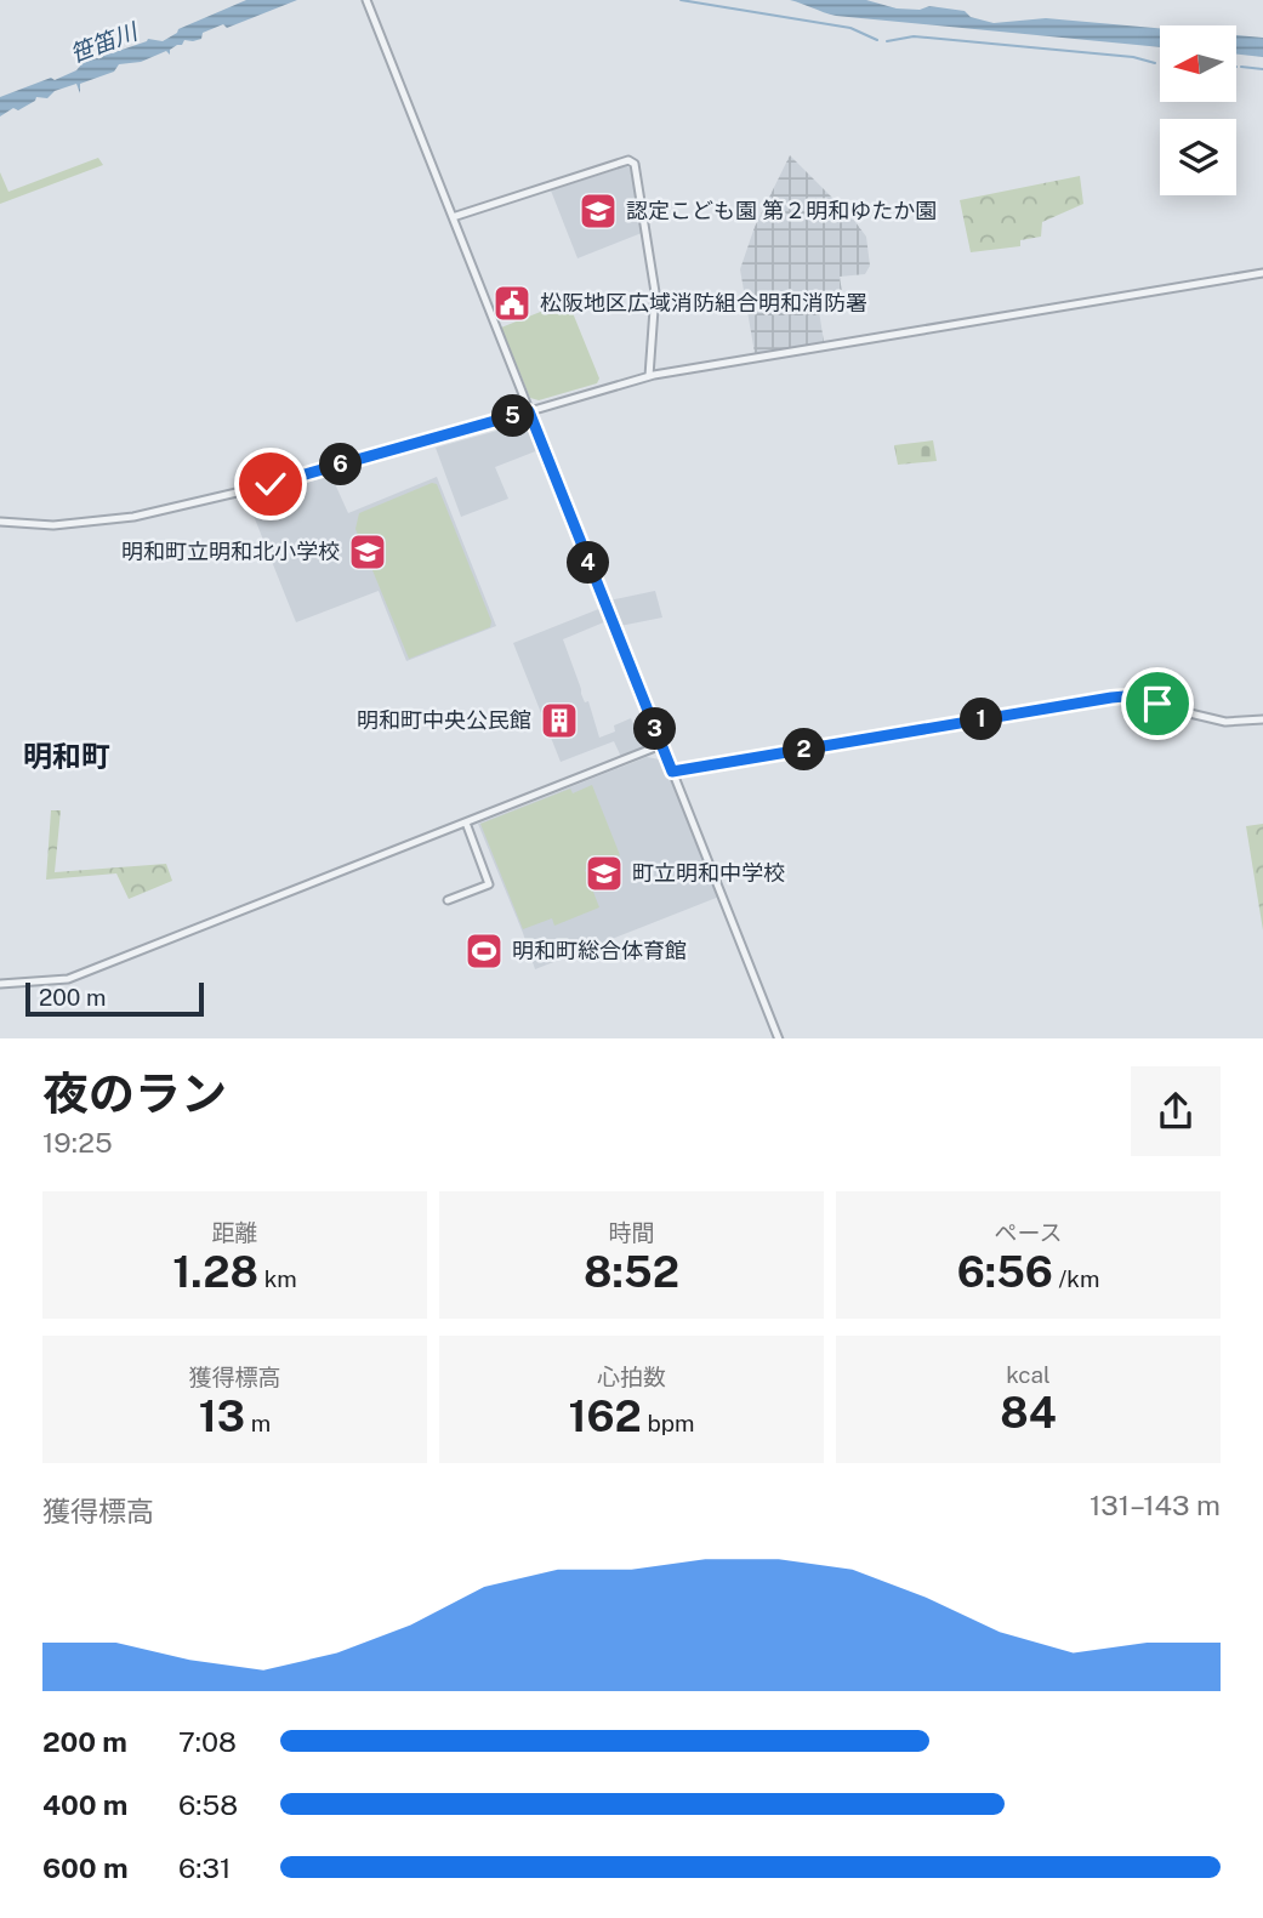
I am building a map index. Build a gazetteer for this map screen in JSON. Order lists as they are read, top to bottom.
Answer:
{
  "districts": ["明和町"],
  "water": ["笹笛川"],
  "places": {
    "school or university": ["認定こども園 第２明和ゆたか園", "明和町立明和北小学校", "町立明和中学校"],
    "public building": ["松阪地区広域消防組合明和消防署"],
    "building": ["明和町中央公民館"],
    "sports": ["明和町総合体育館"]
  },
  "scale_bar": "200 m",
  "north": "left",
  "page": {
    "pins": [
      "5",
      "6",
      "4",
      "1",
      "3",
      "2"
    ],
    "scale": "200 m",
    "heading": ["夜のラン", "19:25"],
    "stats": [
      ["距離", "1.28 km"],
      ["時間", "8:52"],
      ["ペース", "6:56 /km"],
      ["獲得標高", "13 m"],
      ["心拍数", "162 bpm"],
      ["kcal", "84"]
    ],
    "chart": ["獲得標高", "131–143 m"],
    "list": [
      {
        "name": "200 m",
        "note": "7:08"
      },
      {
        "name": "400 m",
        "note": "6:58"
      },
      {
        "name": "600 m",
        "note": "6:31"
      }
    ]
  }
}
